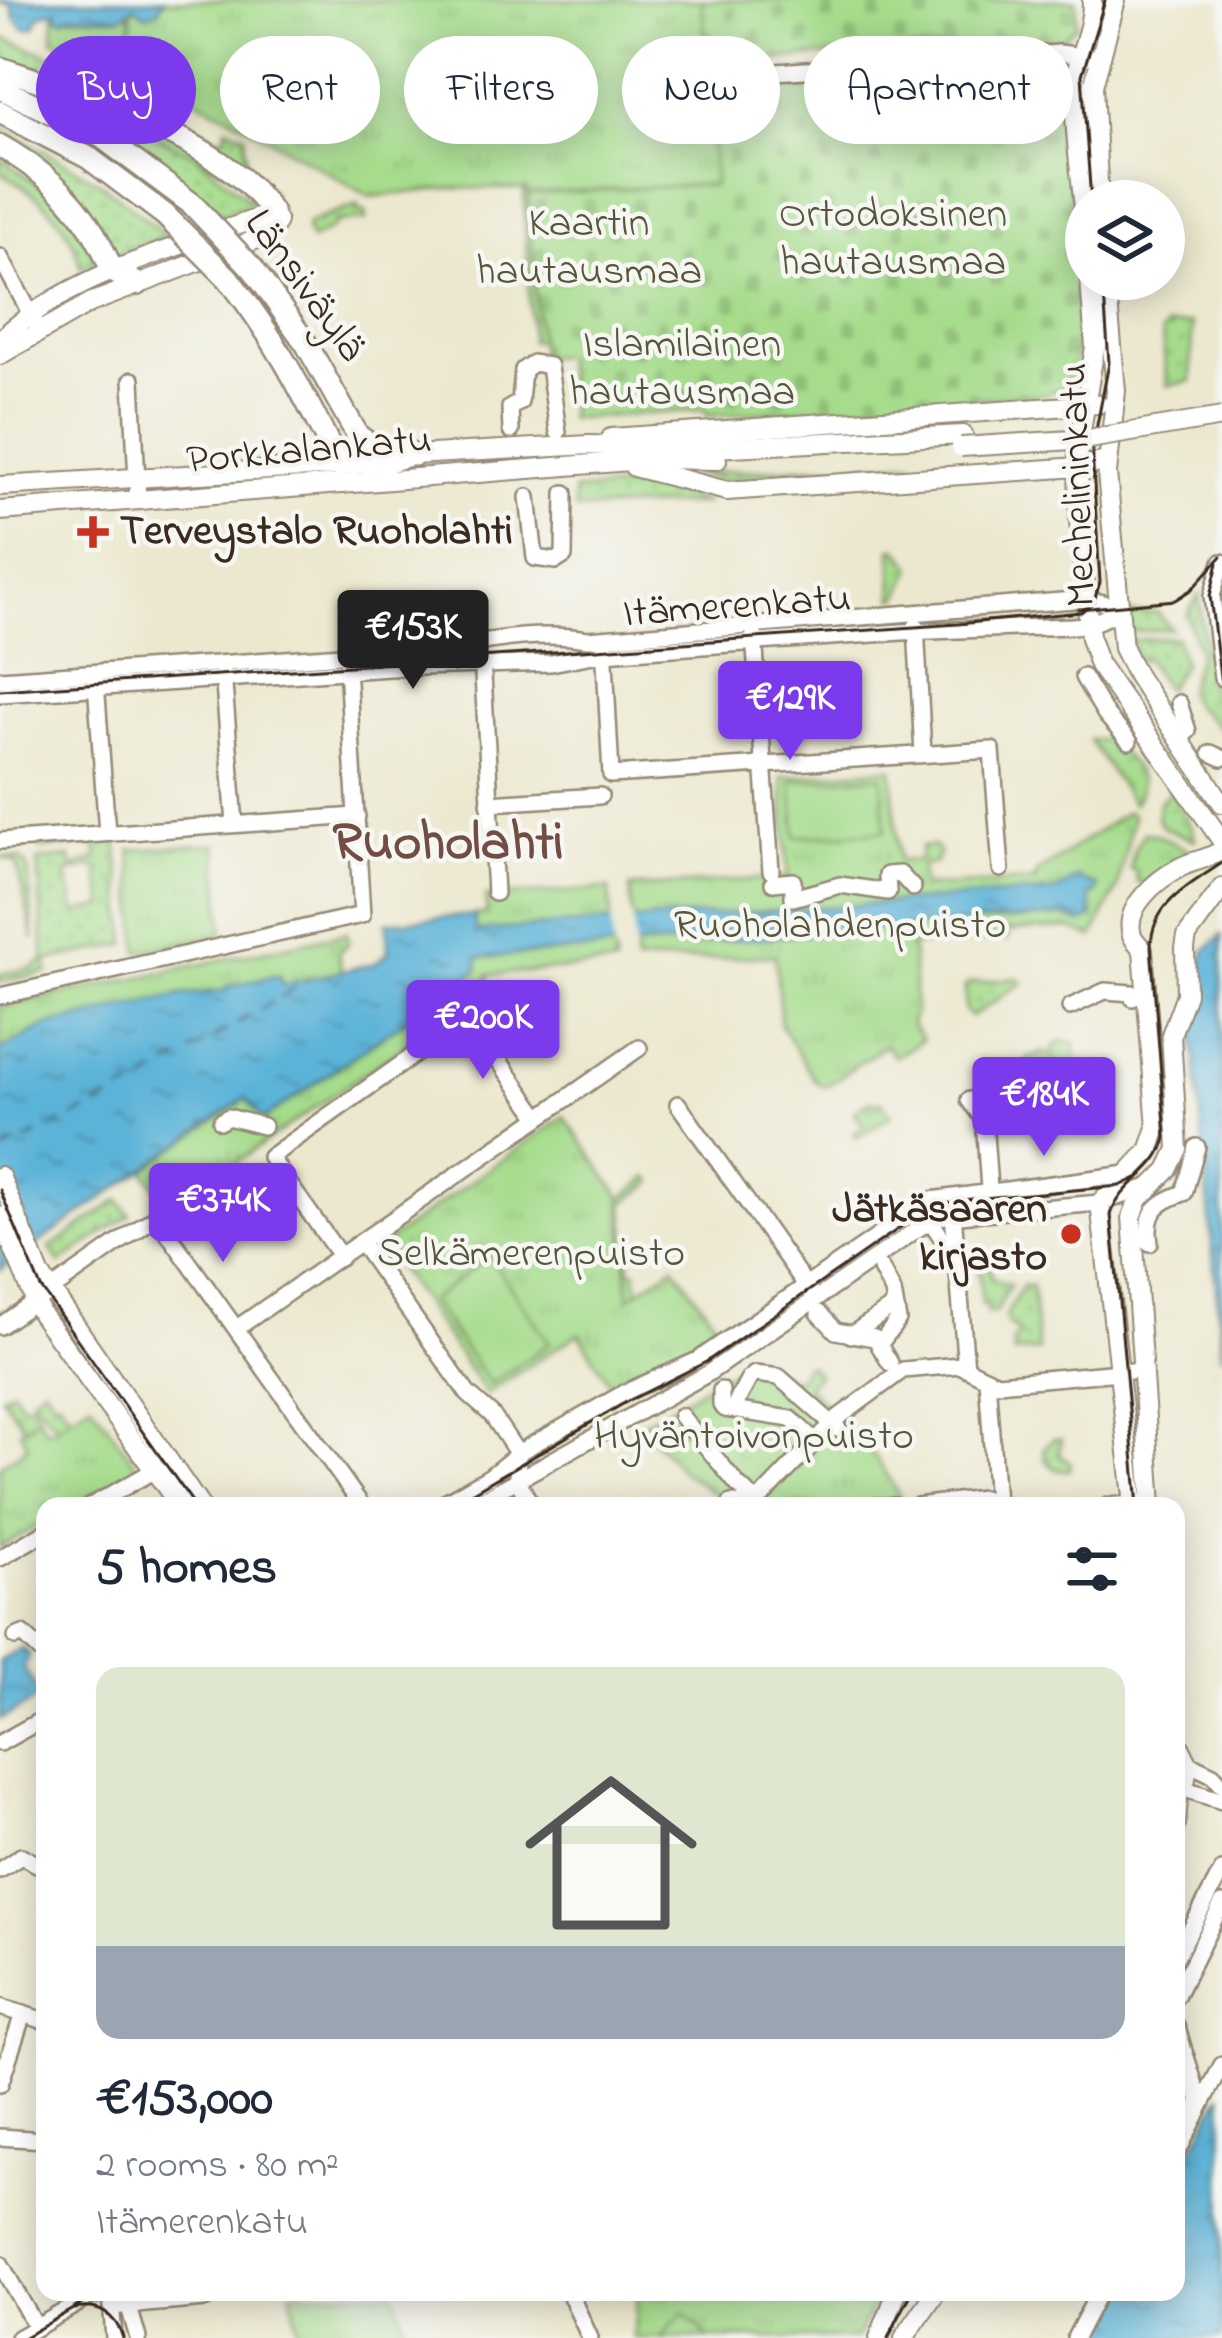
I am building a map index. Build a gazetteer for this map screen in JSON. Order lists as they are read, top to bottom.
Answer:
{
  "streets": {
    "highway": ["Länsiväylä"],
    "main road": ["Porkkalankatu", "Mechelininkatu"],
    "street": ["Itämerenkatu"]
  },
  "crossings": [
    ["Länsiväylä", "Porkkalankatu"],
    ["Porkkalankatu", "Mechelininkatu"],
    ["Mechelininkatu", "Itämerenkatu"]
  ],
  "districts": ["Ruoholahti"],
  "parks": [
    "Ortodoksinen hautausmaa",
    "Kaartin hautausmaa",
    "Islamilainen hautausmaa",
    "Ruoholahdenpuisto",
    "Selkämerenpuisto",
    "Hyväntoivonpuisto"
  ],
  "places": {
    "health": ["Terveystalo Ruoholahti"],
    "other": ["Jätkäsaaren kirjasto"]
  },
  "page": {
    "chip": [
      "Buy",
      "Rent",
      "Filters",
      "New",
      "Apartment"
    ],
    "price": [
      "€153K",
      "€129K",
      "€200K",
      "€184K",
      "€374K"
    ],
    "heading": "5 homes",
    "list": [
      {
        "name": "€153,000",
        "note": "2 rooms · 80 m² · Itämerenkatu"
      }
    ]
  }
}
